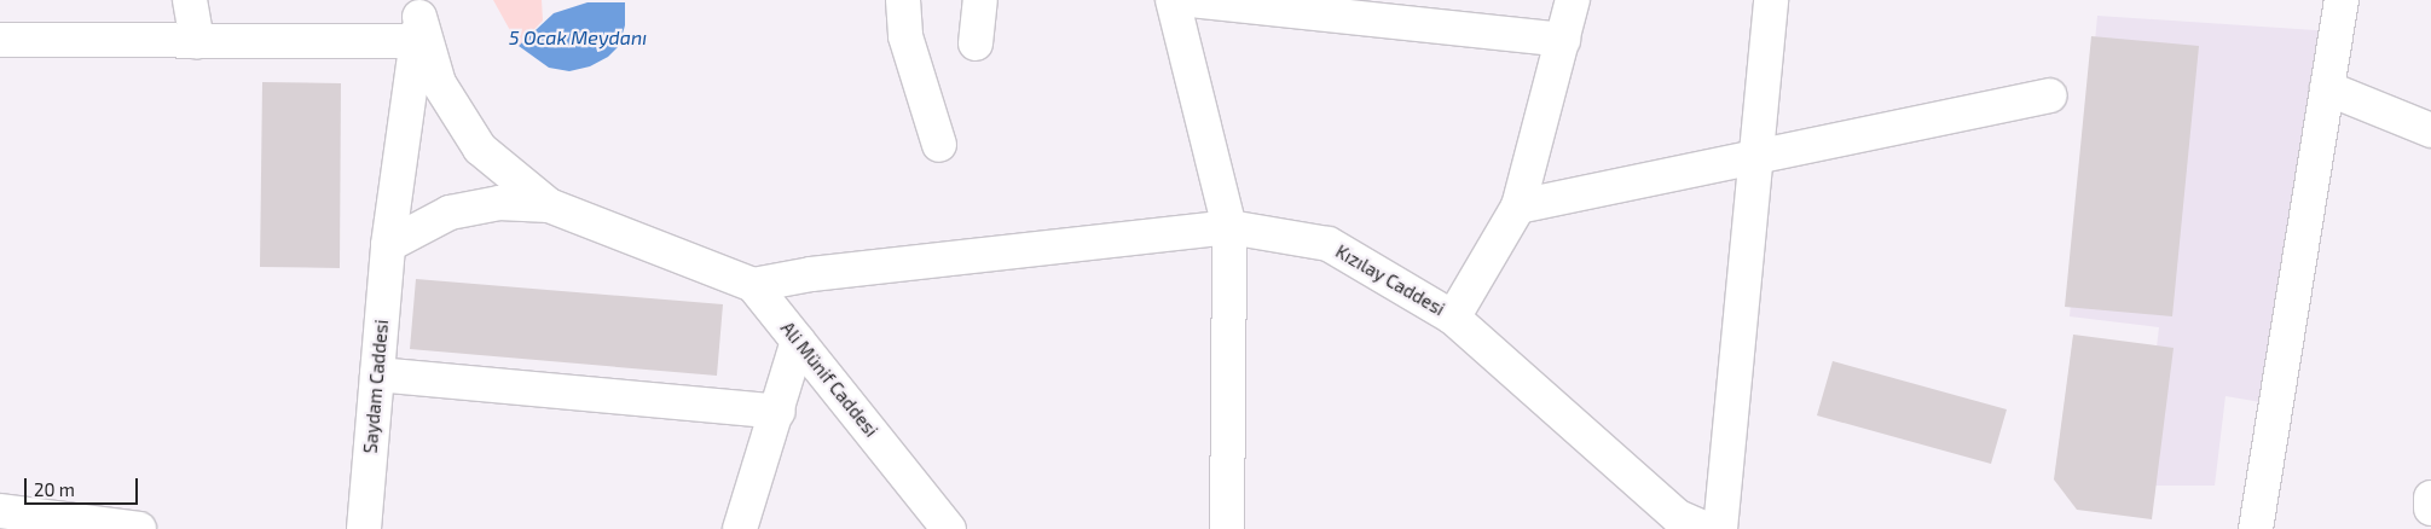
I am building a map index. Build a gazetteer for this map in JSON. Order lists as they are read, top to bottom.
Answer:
{
  "streets": {
    "street": ["Kızılay Caddesi", "Ali Münif Caddesi", "Saydam Caddesi"]
  },
  "crossings": [
    ["Kızılay Caddesi", "Ali Münif Caddesi"]
  ],
  "water": ["5 Ocak Meydanı"],
  "scale_bar": "20 m"
}
